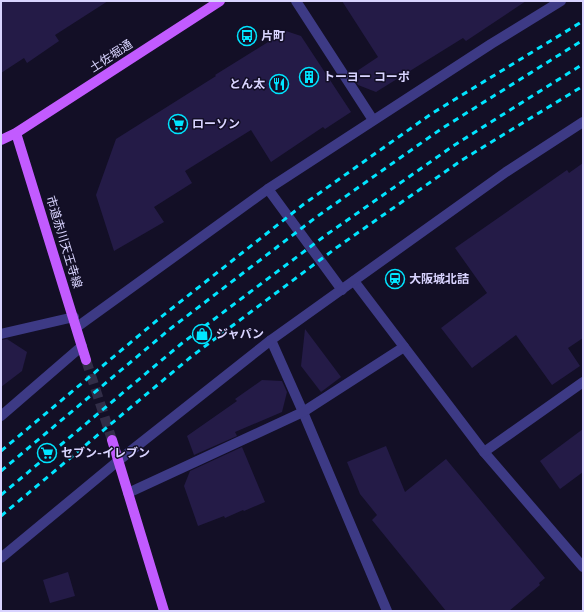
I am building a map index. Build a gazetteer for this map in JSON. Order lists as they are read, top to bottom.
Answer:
{
  "streets": {
    "main road": ["土佐堀通", "市道赤川天王寺線"]
  },
  "crossings": [
    ["土佐堀通", "市道赤川天王寺線"]
  ],
  "places": {
    "bus stop": ["片町"],
    "building": ["トーヨー コーポ"],
    "restaurant": ["とん太"],
    "supermarket": ["ローソン", "セブン-イレブン"],
    "station": ["大阪城北詰"],
    "shop": ["ジャパン"]
  }
}
